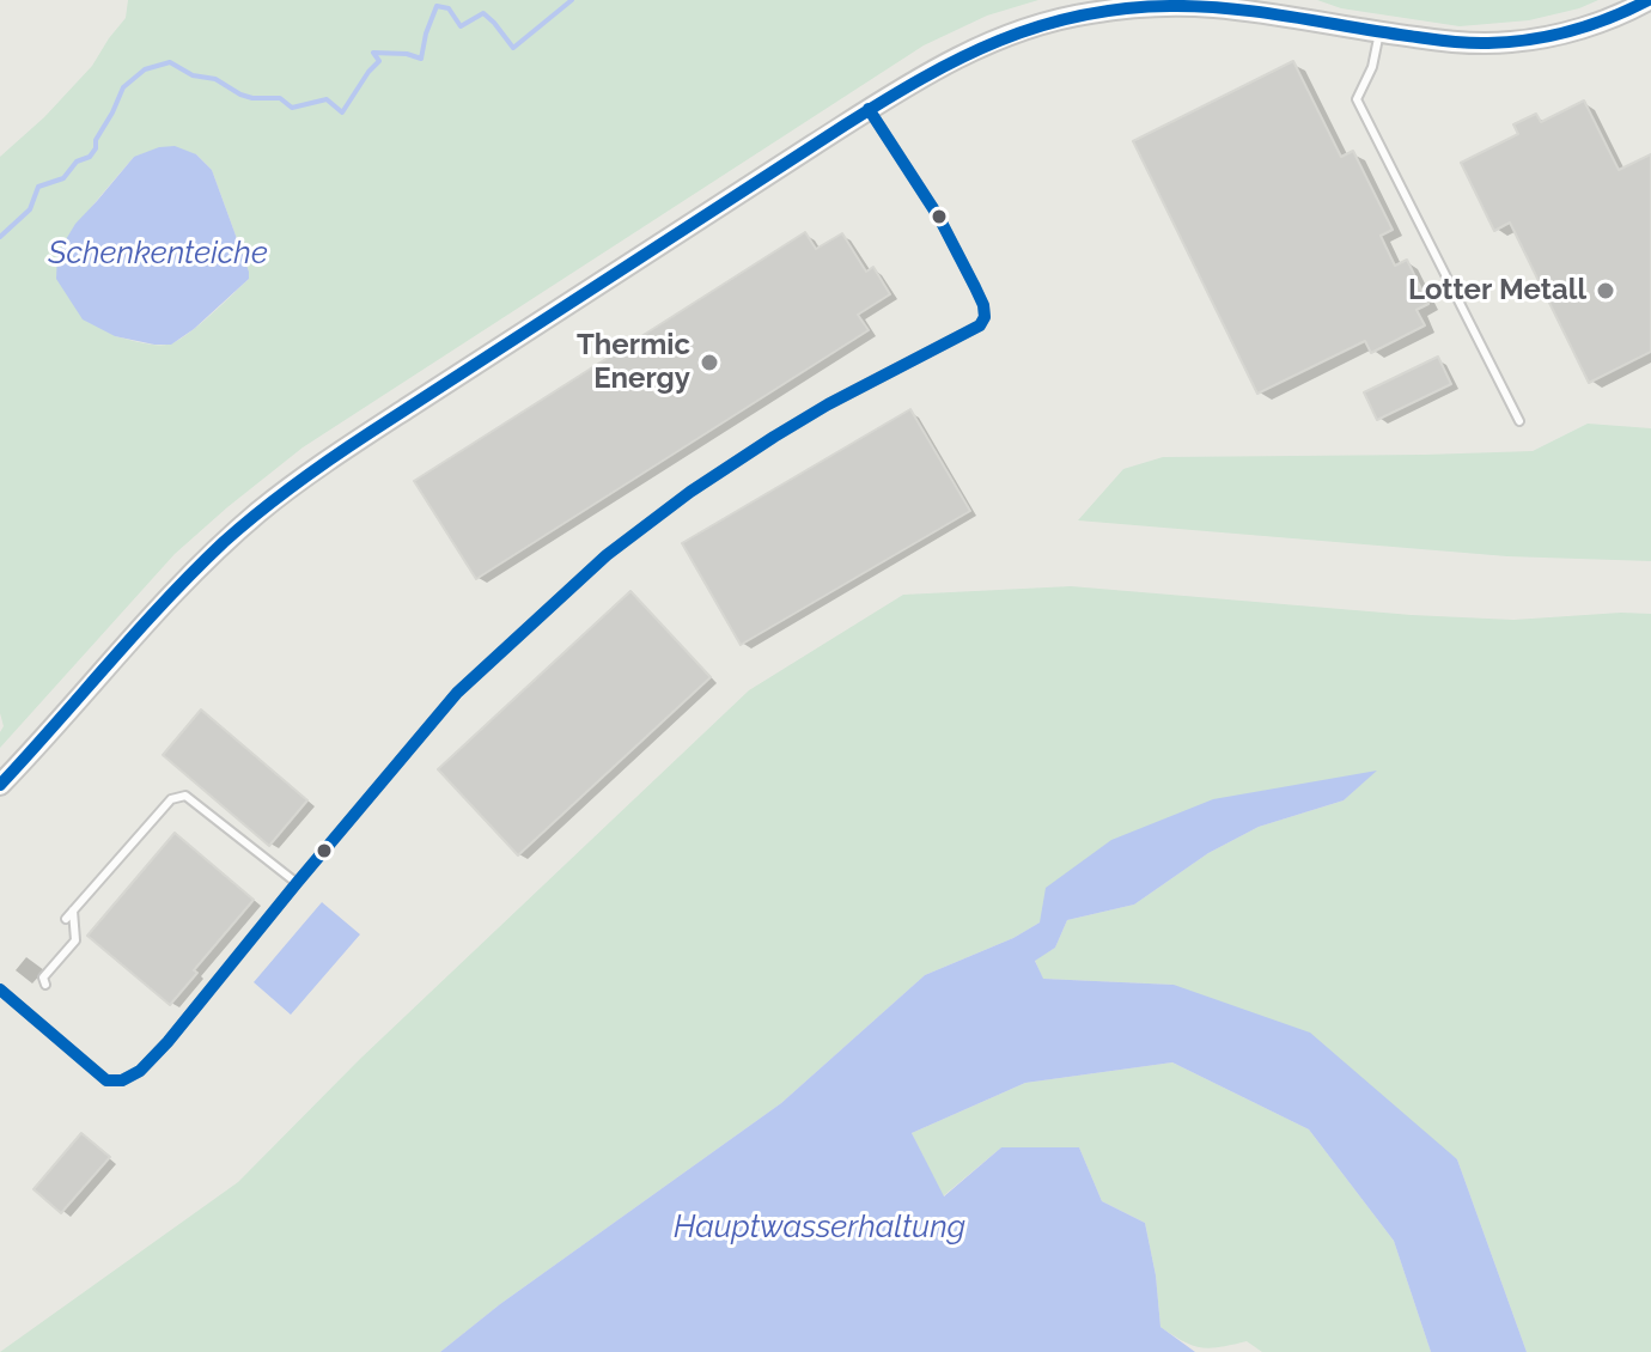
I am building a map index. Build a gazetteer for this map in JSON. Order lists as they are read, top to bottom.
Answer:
{
  "water": ["Schenkenteiche", "Hauptwasserhaltung"],
  "places": ["Lotter Metall", "Thermic Energy"]
}
